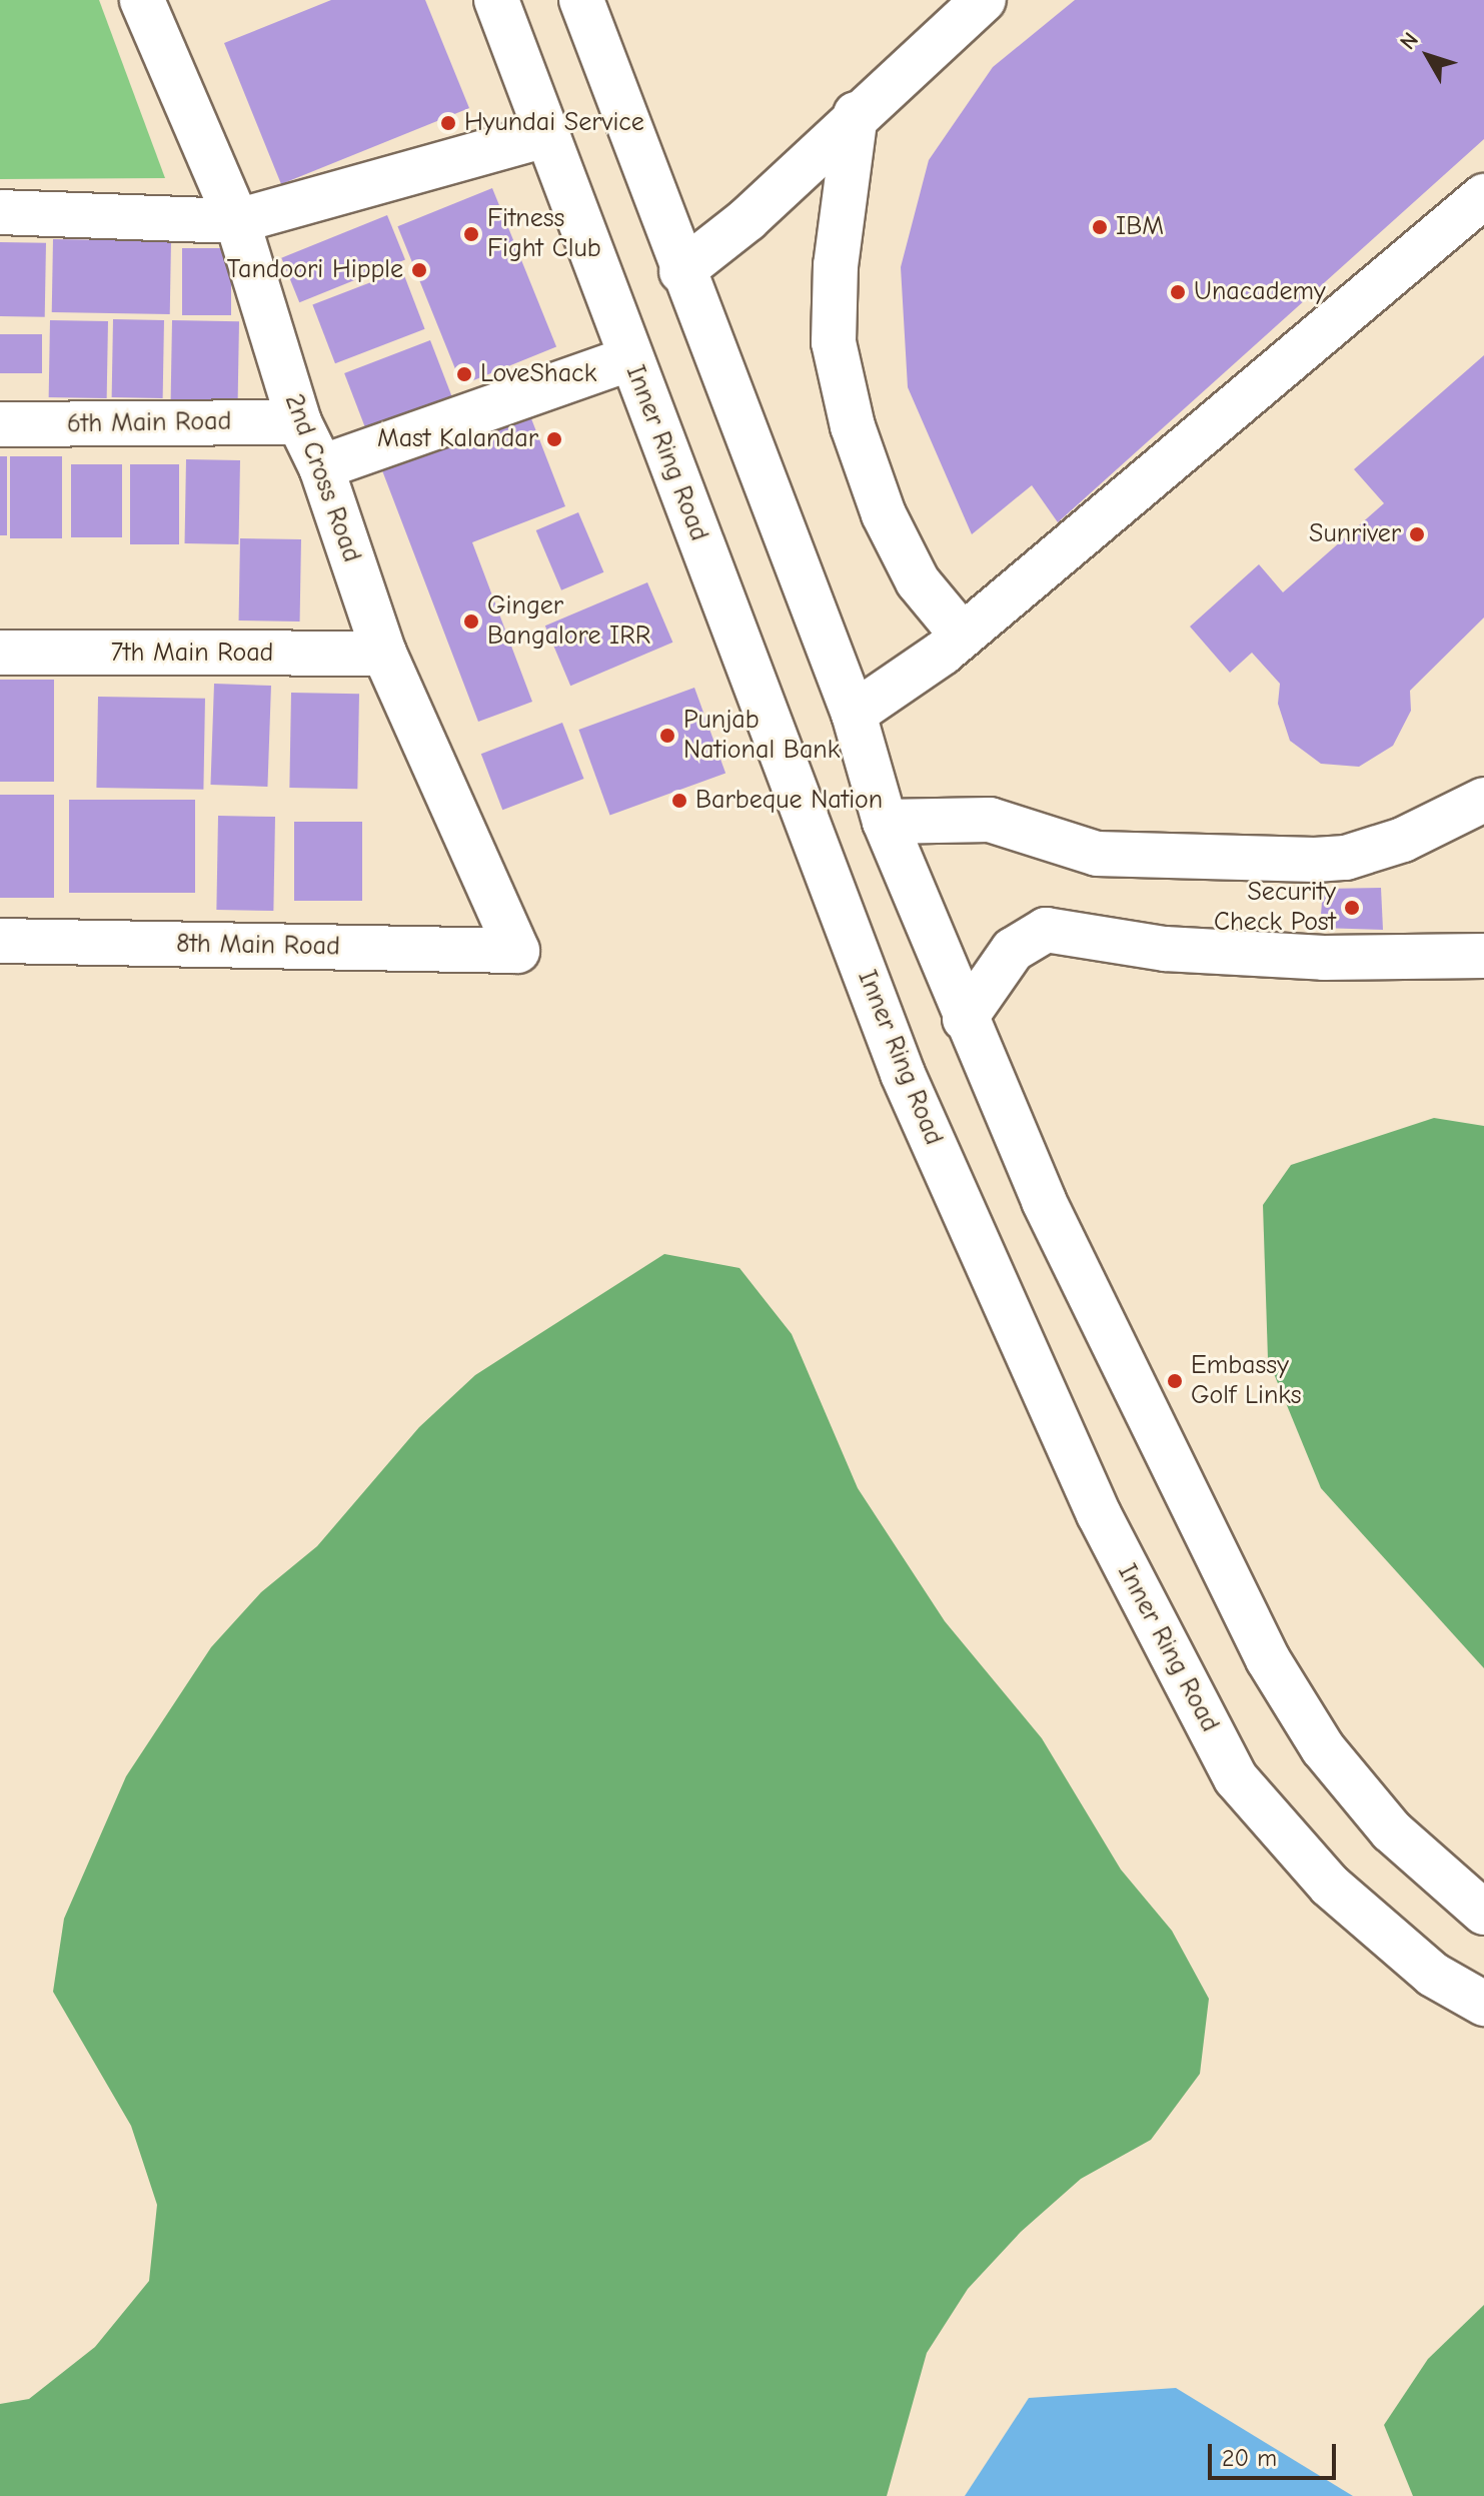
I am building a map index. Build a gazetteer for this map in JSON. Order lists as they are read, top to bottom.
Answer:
{
  "streets": {
    "main road": [
      "6th Main Road",
      "Inner Ring Road",
      "2nd Cross Road",
      "7th Main Road",
      "8th Main Road"
    ]
  },
  "crossings": [
    ["6th Main Road", "2nd Cross Road"],
    ["2nd Cross Road", "7th Main Road"],
    ["2nd Cross Road", "8th Main Road"]
  ],
  "places": [
    "Hyundai Service",
    "IBM",
    "Fitness Fight Club",
    "Tandoori Hipple",
    "Unacademy",
    "LoveShack",
    "Mast Kalandar",
    "Sunriver",
    "Ginger Bangalore IRR",
    "Punjab National Bank",
    "Barbeque Nation",
    "Security Check Post",
    "Embassy Golf Links"
  ],
  "scale_bar": "20 m",
  "north": "top left"
}
